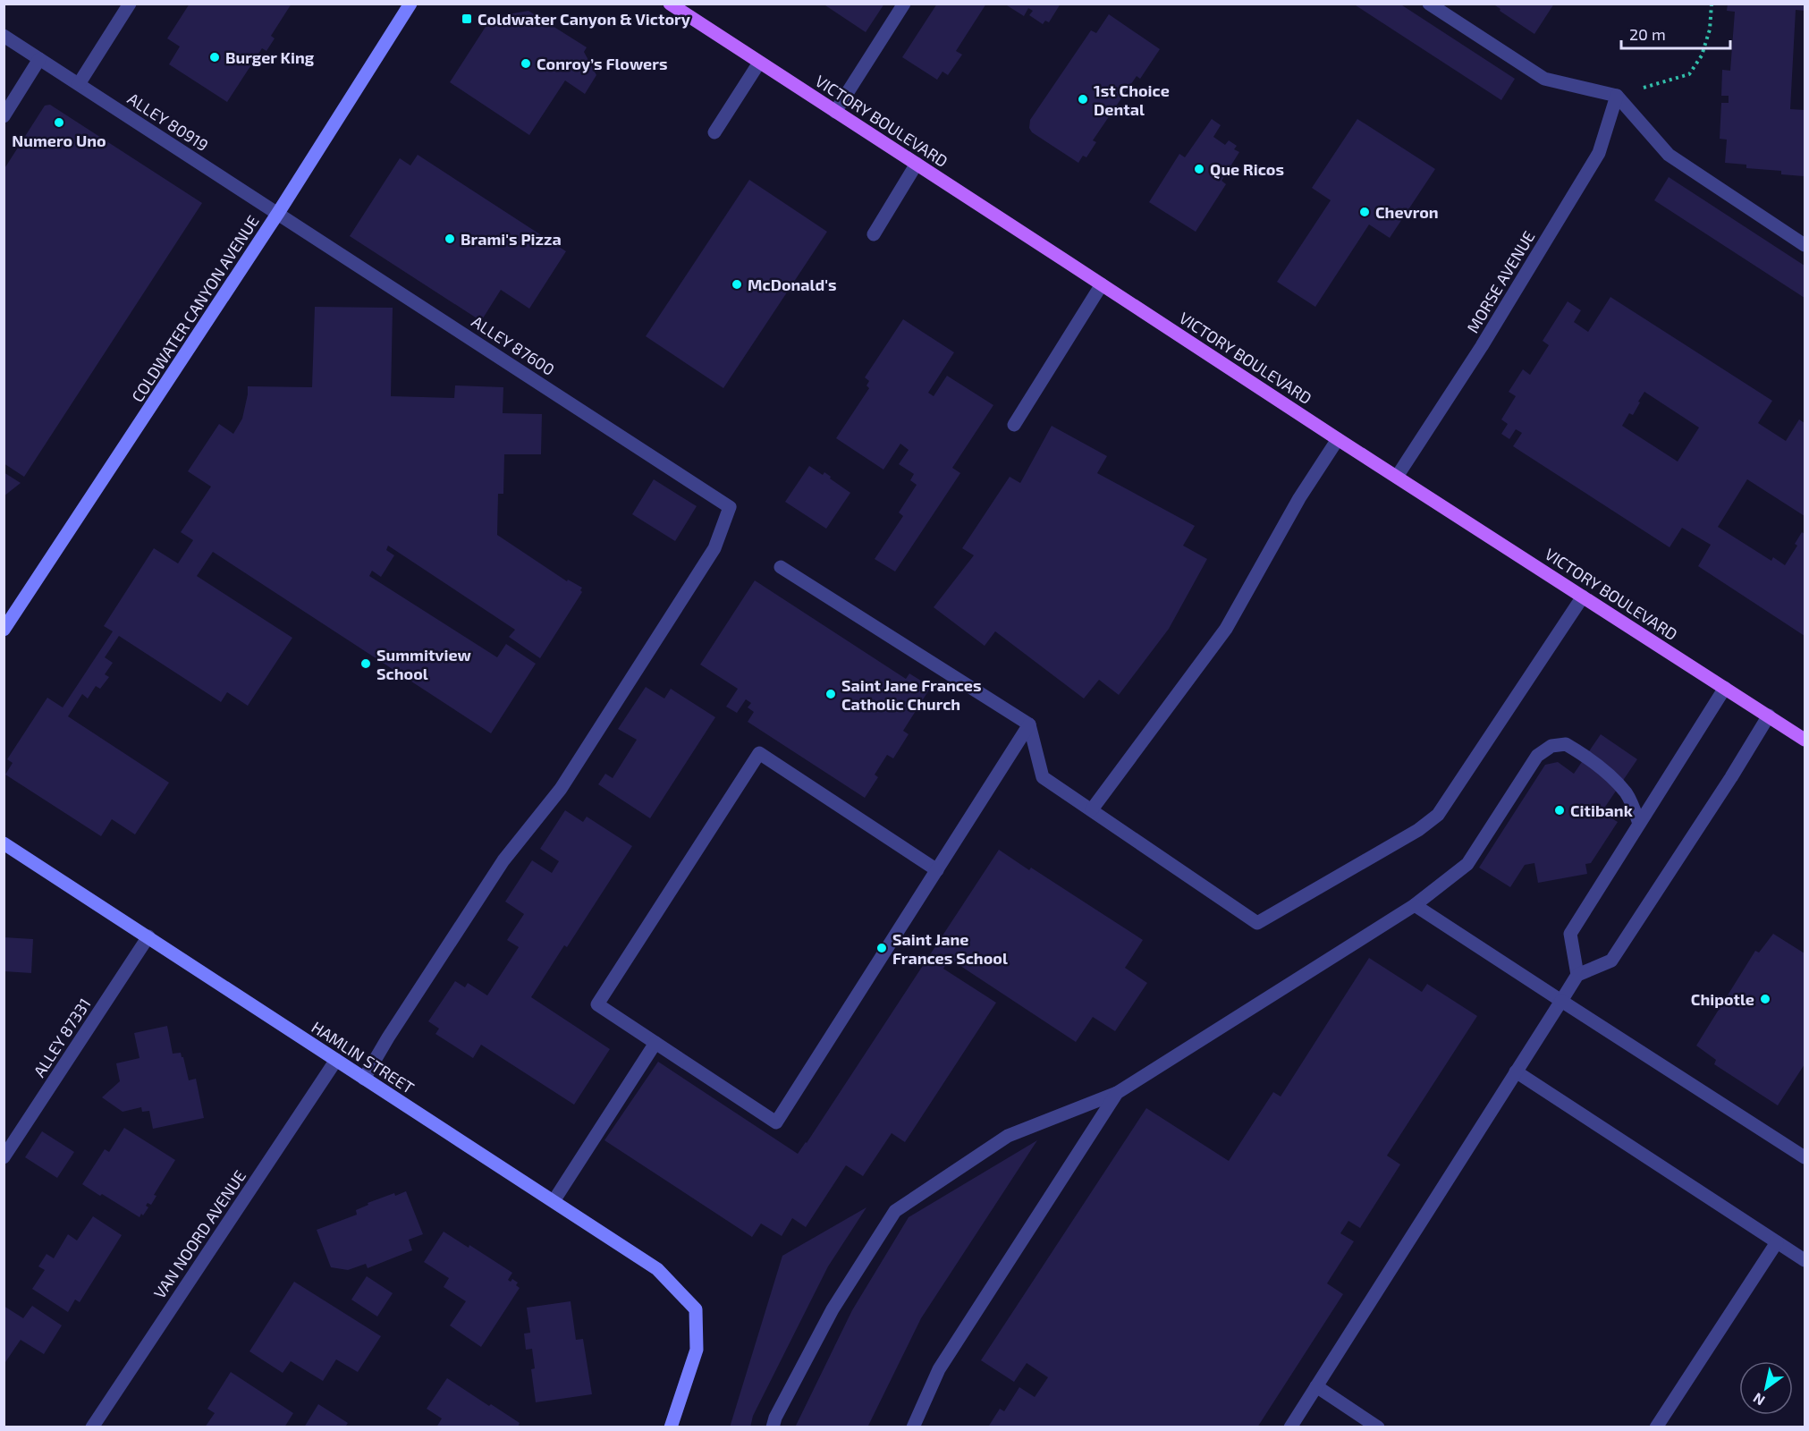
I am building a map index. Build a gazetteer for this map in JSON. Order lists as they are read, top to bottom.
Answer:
{
  "streets": {
    "main road": ["VICTORY BOULEVARD"],
    "street": [
      "ALLEY 80919",
      "MORSE AVENUE",
      "COLDWATER CANYON AVENUE",
      "ALLEY 87600",
      "ALLEY 87331",
      "HAMLIN STREET",
      "VAN NOORD AVENUE"
    ]
  },
  "crossings": [
    ["VICTORY BOULEVARD", "MORSE AVENUE"],
    ["ALLEY 80919", "COLDWATER CANYON AVENUE"],
    ["ALLEY 80919", "ALLEY 87600"],
    ["COLDWATER CANYON AVENUE", "ALLEY 87600"],
    ["ALLEY 87600", "HAMLIN STREET"],
    ["ALLEY 87331", "HAMLIN STREET"],
    ["HAMLIN STREET", "VAN NOORD AVENUE"]
  ],
  "places": {
    "transit": ["Coldwater Canyon & Victory"],
    "other": [
      "Burger King",
      "Conroy’s Flowers",
      "1st Choice Dental",
      "Numero Uno",
      "Que Ricos",
      "Chevron",
      "Brami's Pizza",
      "McDonald's",
      "Summitview School",
      "Saint Jane Frances Catholic Church",
      "Citibank",
      "Saint Jane Frances School",
      "Chipotle"
    ]
  },
  "scale_bar": "20 m",
  "north": "bottom left"
}
